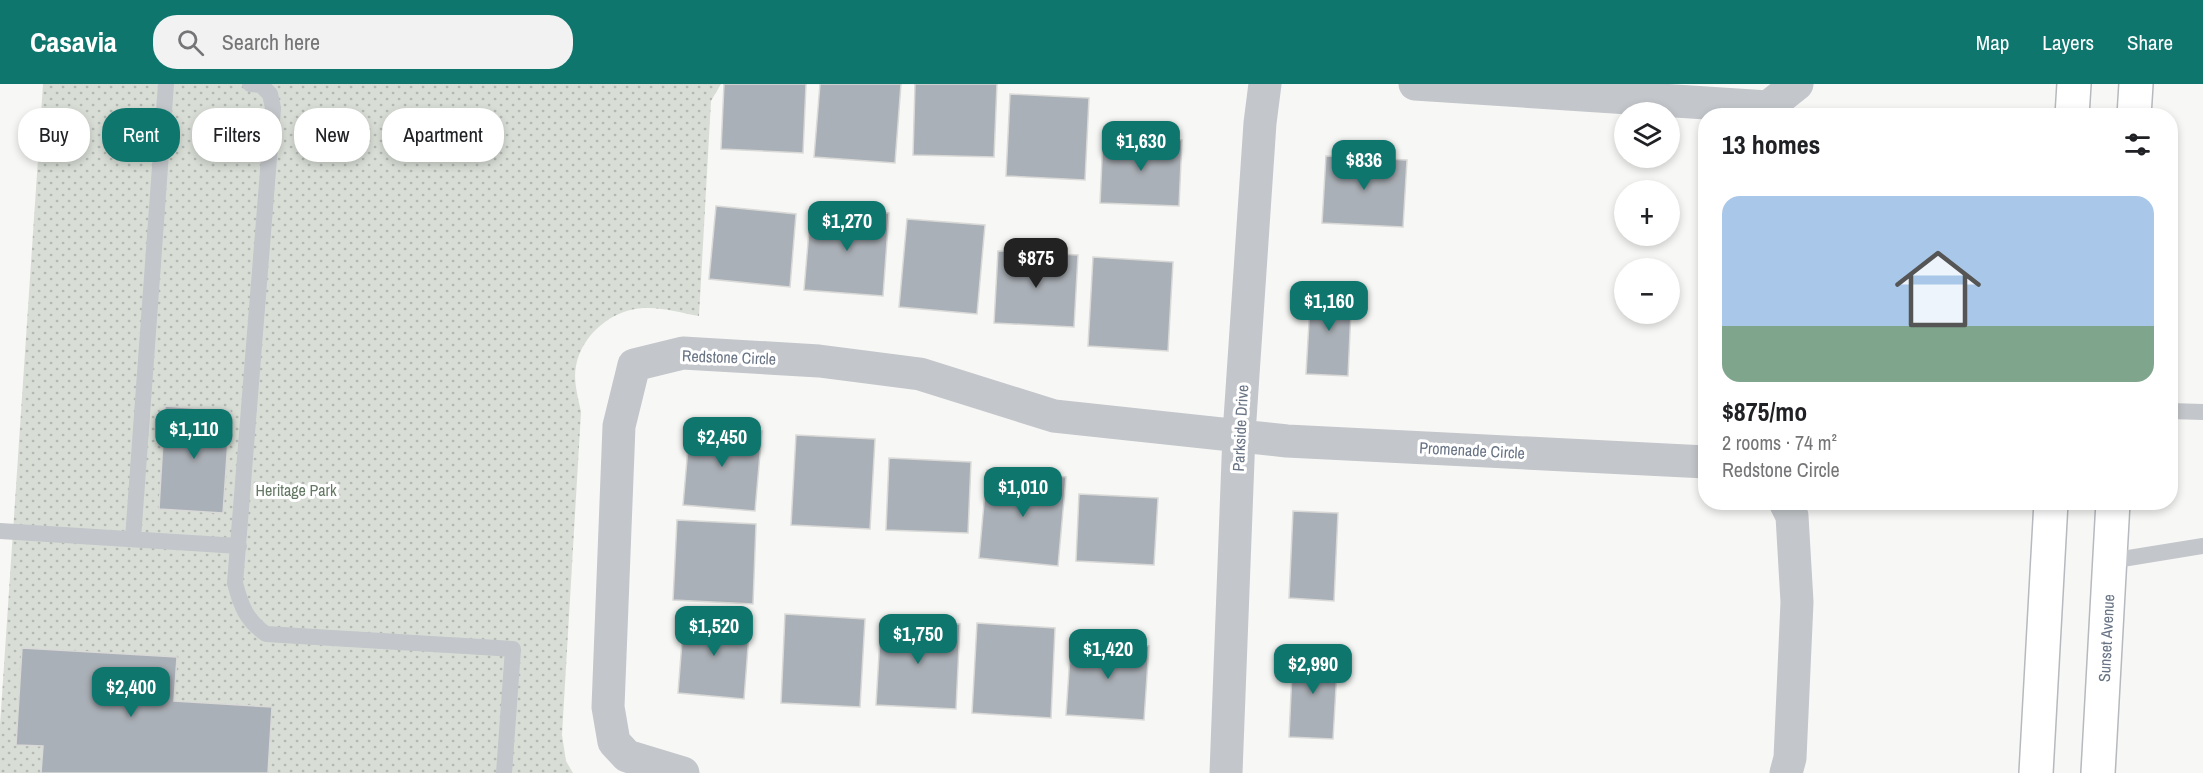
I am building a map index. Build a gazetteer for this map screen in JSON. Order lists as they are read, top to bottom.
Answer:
{
  "streets": {
    "main road": ["Sunset Avenue"],
    "street": ["Redstone Circle", "Parkside Drive", "Promenade Circle"]
  },
  "crossings": [
    ["Redstone Circle", "Parkside Drive"],
    ["Redstone Circle", "Promenade Circle"],
    ["Parkside Drive", "Promenade Circle"]
  ],
  "parks": ["Heritage Park"],
  "page": {
    "header": "Casavia",
    "search": "Search here",
    "nav": ["Map", "Layers", "Share"],
    "map_buttons": ["+", "−"],
    "chip": [
      "Buy",
      "Rent",
      "Filters",
      "New",
      "Apartment"
    ],
    "heading": "13 homes",
    "price": [
      "$1,630",
      "$836",
      "$1,270",
      "$875",
      "$1,160",
      "$1,110",
      "$2,450",
      "$1,010",
      "$1,520",
      "$1,750",
      "$1,420",
      "$2,990",
      "$2,400"
    ],
    "list": [
      {
        "name": "$875/mo",
        "note": "2 rooms · 74 m² · Redstone Circle"
      }
    ]
  }
}
